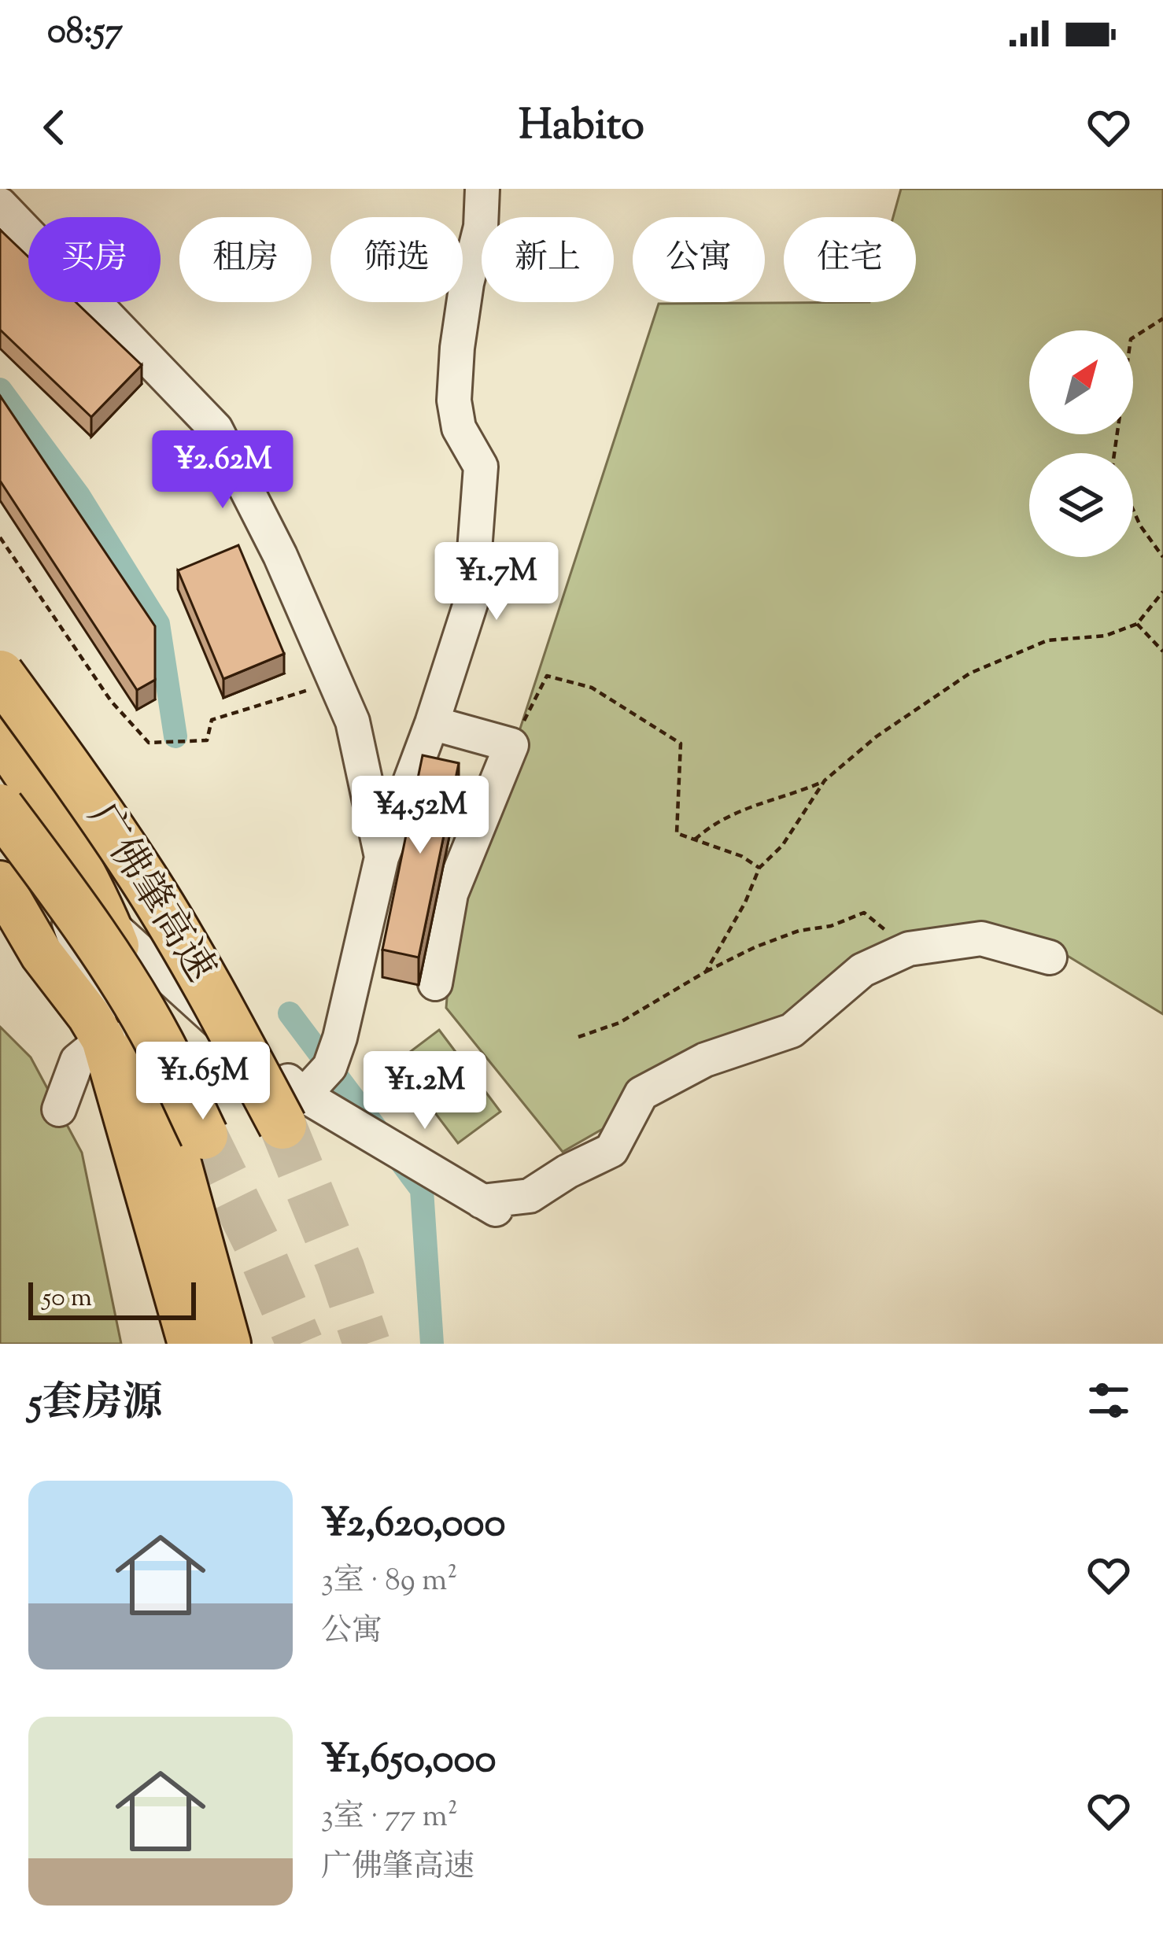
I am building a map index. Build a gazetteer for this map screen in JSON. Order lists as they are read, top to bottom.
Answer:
{
  "streets": {
    "highway": ["广佛肇高速"]
  },
  "scale_bar": "50 m",
  "north": "top right",
  "page": {
    "status": "08:57",
    "header": "Habito",
    "chip": [
      "买房",
      "租房",
      "筛选",
      "新上",
      "公寓",
      "住宅"
    ],
    "price": [
      "¥2.62M",
      "¥1.7M",
      "¥4.52M",
      "¥1.65M",
      "¥1.2M"
    ],
    "scale": "50 m",
    "heading": "5套房源",
    "list": [
      {
        "name": "¥2,620,000",
        "note": "3室 · 89 m² · 公寓"
      },
      {
        "name": "¥1,650,000",
        "note": "3室 · 77 m² · 广佛肇高速"
      }
    ]
  }
}
